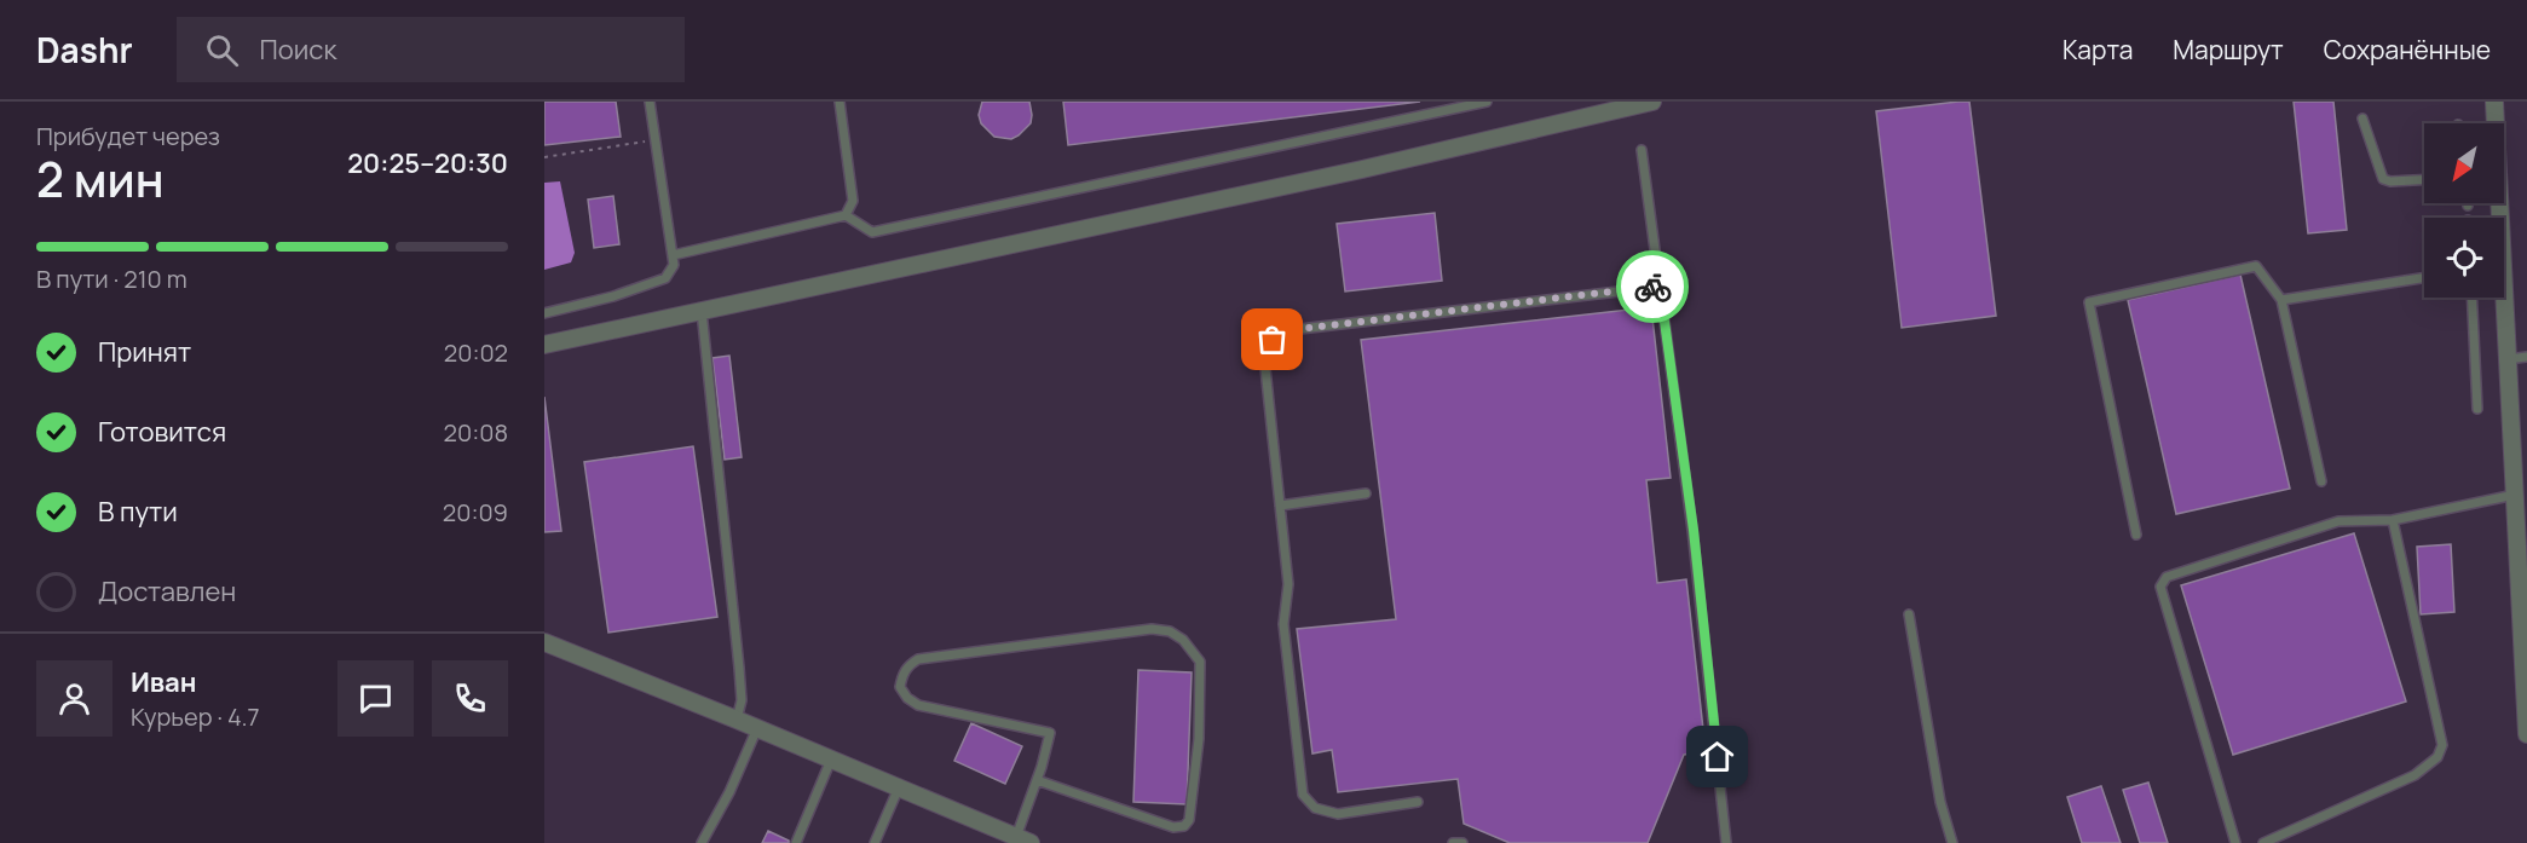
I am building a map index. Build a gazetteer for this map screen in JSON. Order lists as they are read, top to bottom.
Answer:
{
  "north": "bottom left",
  "page": {
    "header": "Dashr",
    "search": "Поиск",
    "nav": ["Карта", "Маршрут", "Сохранённые"],
    "heading": ["2 мин", "Прибудет через", "20:25–20:30"],
    "panel": ["Иван", "Курьер · 4.7"],
    "bar": "В пути · 210 m",
    "list": [
      ["Принят", "20:02"],
      ["Готовится", "20:08"],
      ["В пути", "20:09"],
      "Доставлен"
    ]
  }
}
